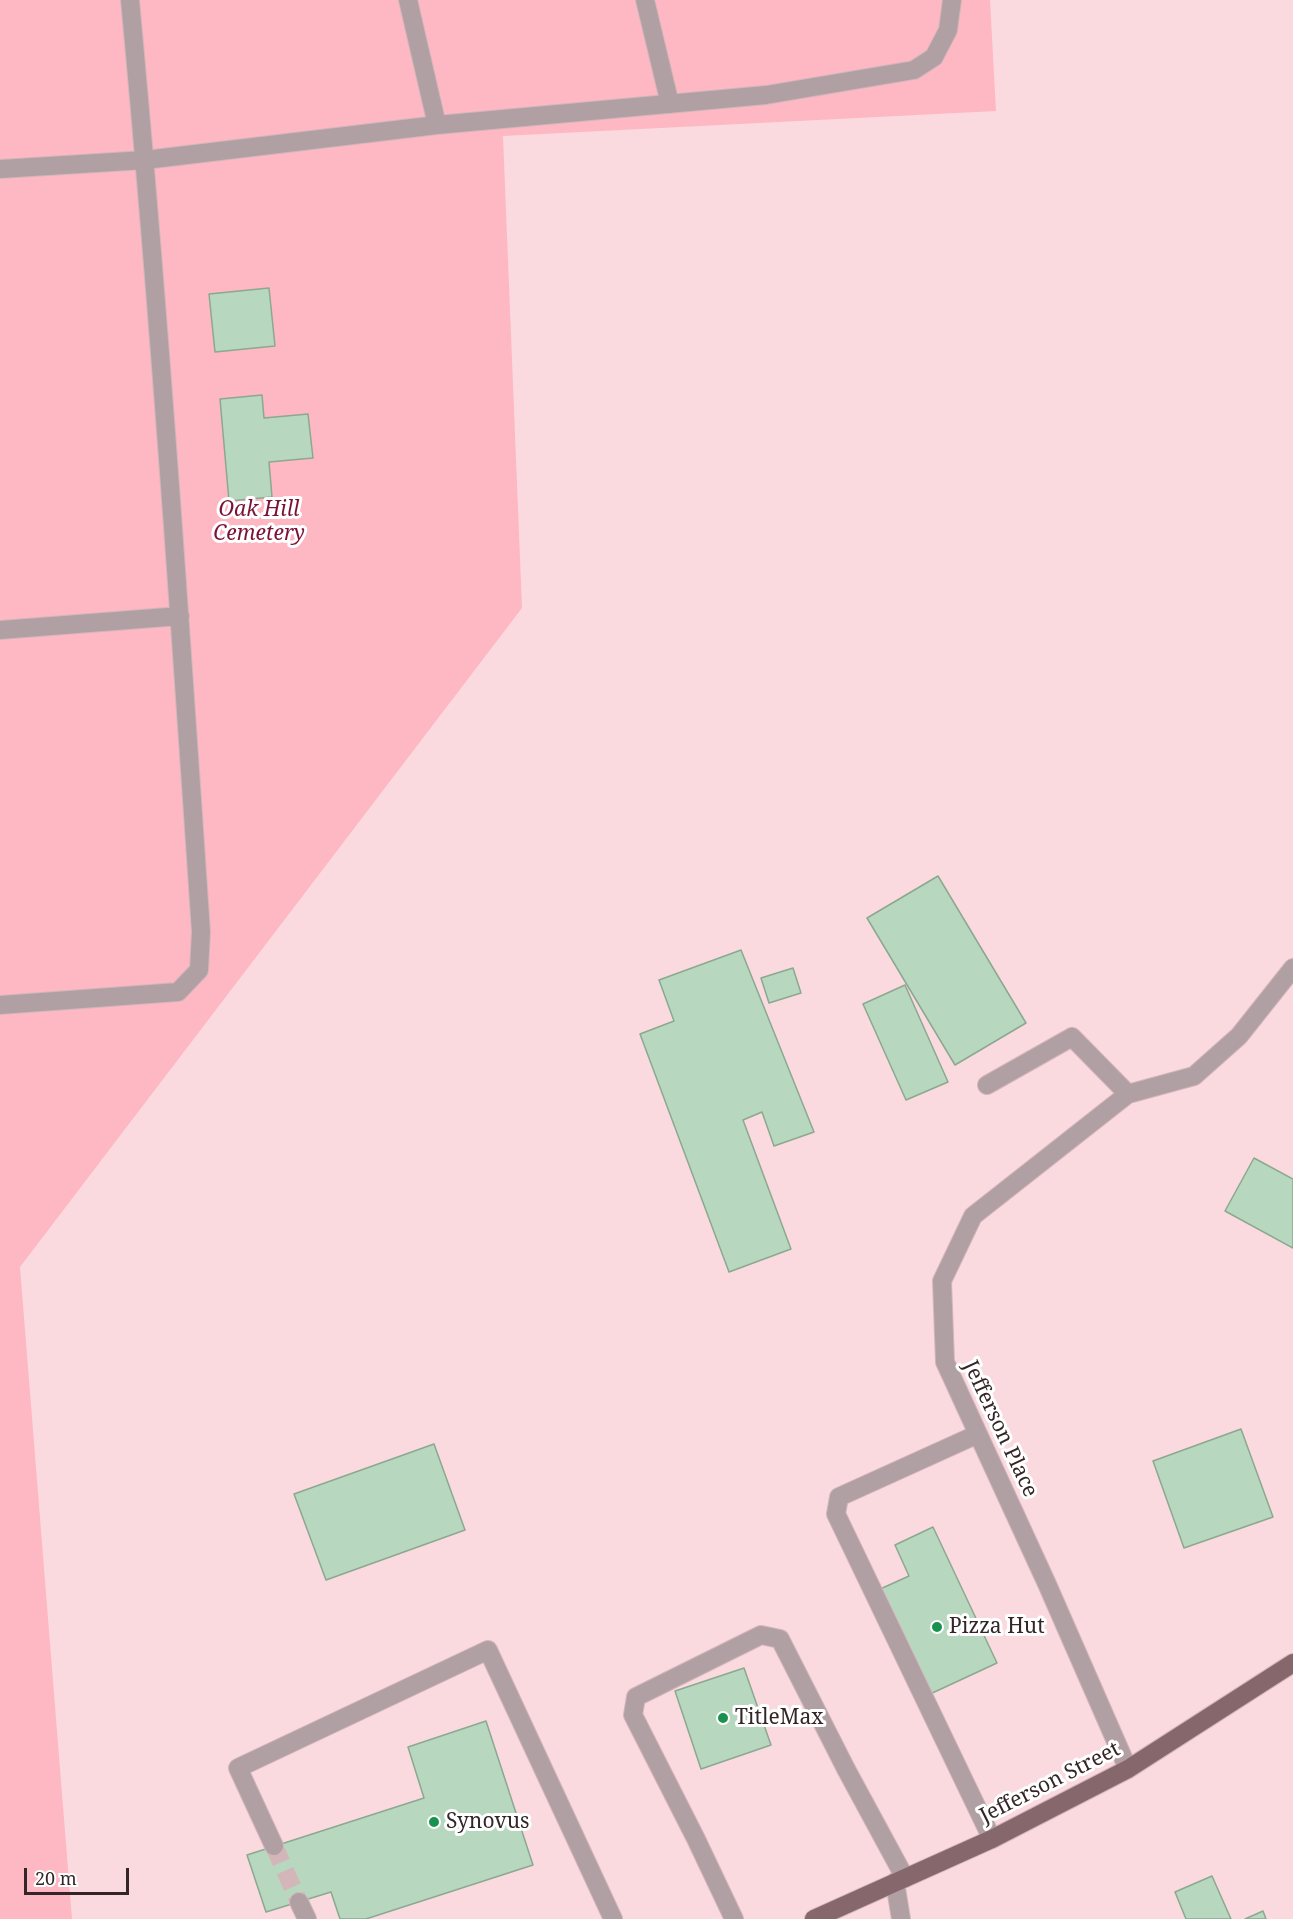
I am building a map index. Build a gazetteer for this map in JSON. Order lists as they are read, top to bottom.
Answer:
{
  "streets": {
    "main road": ["Jefferson Street"],
    "street": ["Jefferson Place"]
  },
  "crossings": [
    ["Jefferson Place", "Jefferson Street"]
  ],
  "parks": ["Oak Hill Cemetery"],
  "places": ["Pizza Hut", "TitleMax", "Synovus"],
  "scale_bar": "20 m"
}
